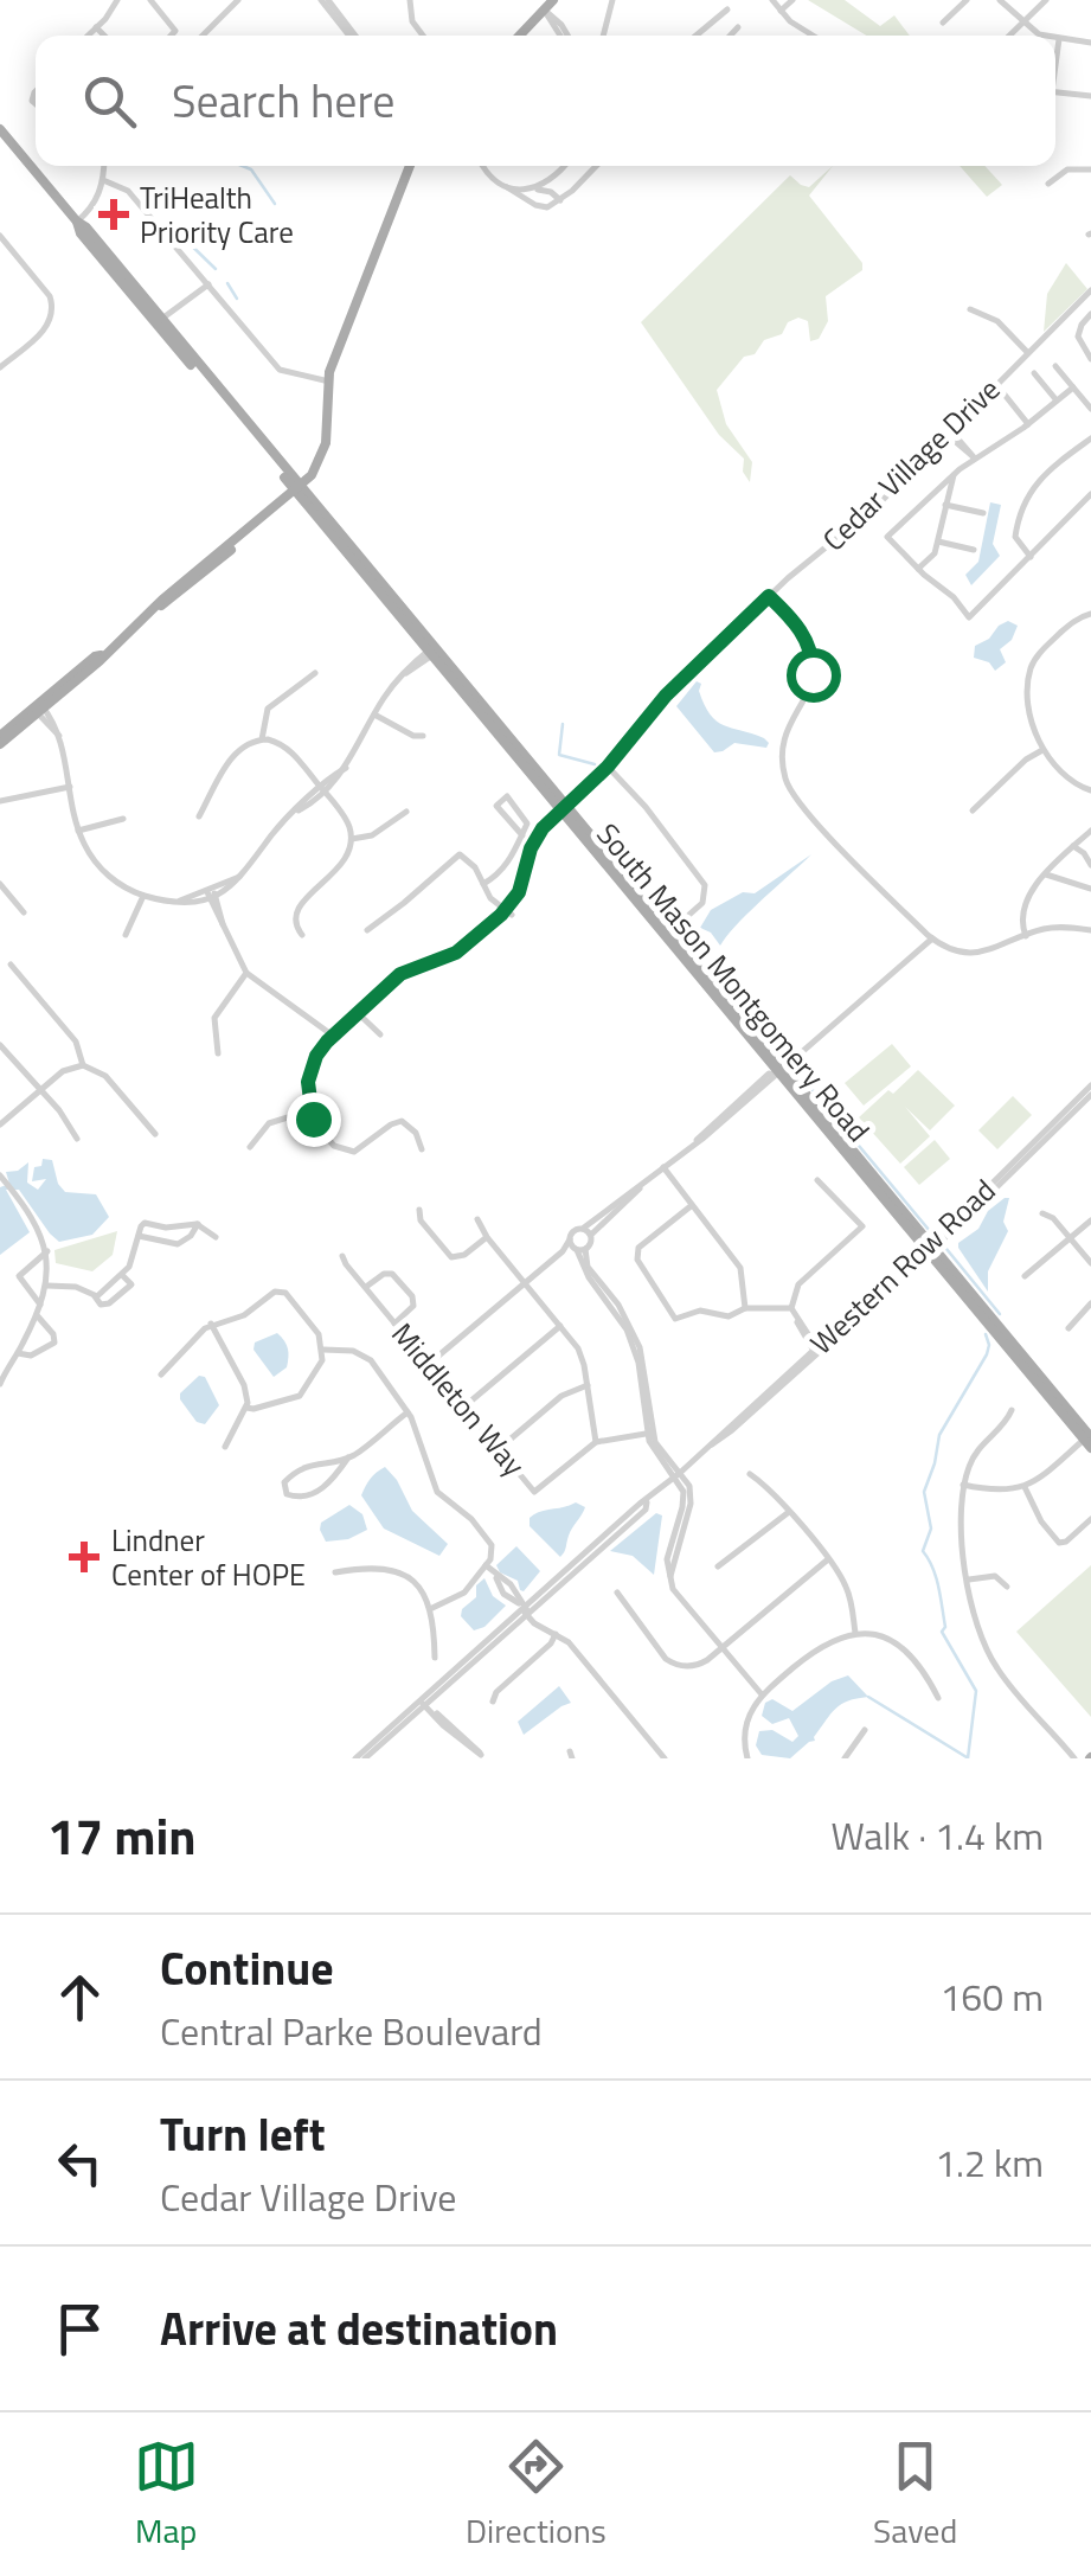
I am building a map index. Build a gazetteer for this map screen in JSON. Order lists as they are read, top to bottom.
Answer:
{
  "streets": {
    "main road": ["South Mason Montgomery Road"],
    "street": ["Cedar Village Drive", "Western Row Road", "Middleton Way"]
  },
  "crossings": [
    ["Cedar Village Drive", "South Mason Montgomery Road"],
    ["South Mason Montgomery Road", "Western Row Road"]
  ],
  "places": {
    "health": ["TriHealth Priority Care", "Lindner Center of HOPE"]
  },
  "page": {
    "search": "Search here",
    "heading": ["17 min", "Walk · 1.4 km"],
    "list": [
      ["Continue", "Central Parke Boulevard", "160 m"],
      ["Turn left", "Cedar Village Drive", "1.2 km"],
      "Arrive at destination"
    ],
    "nav": ["Map", "Directions", "Saved"]
  }
}
